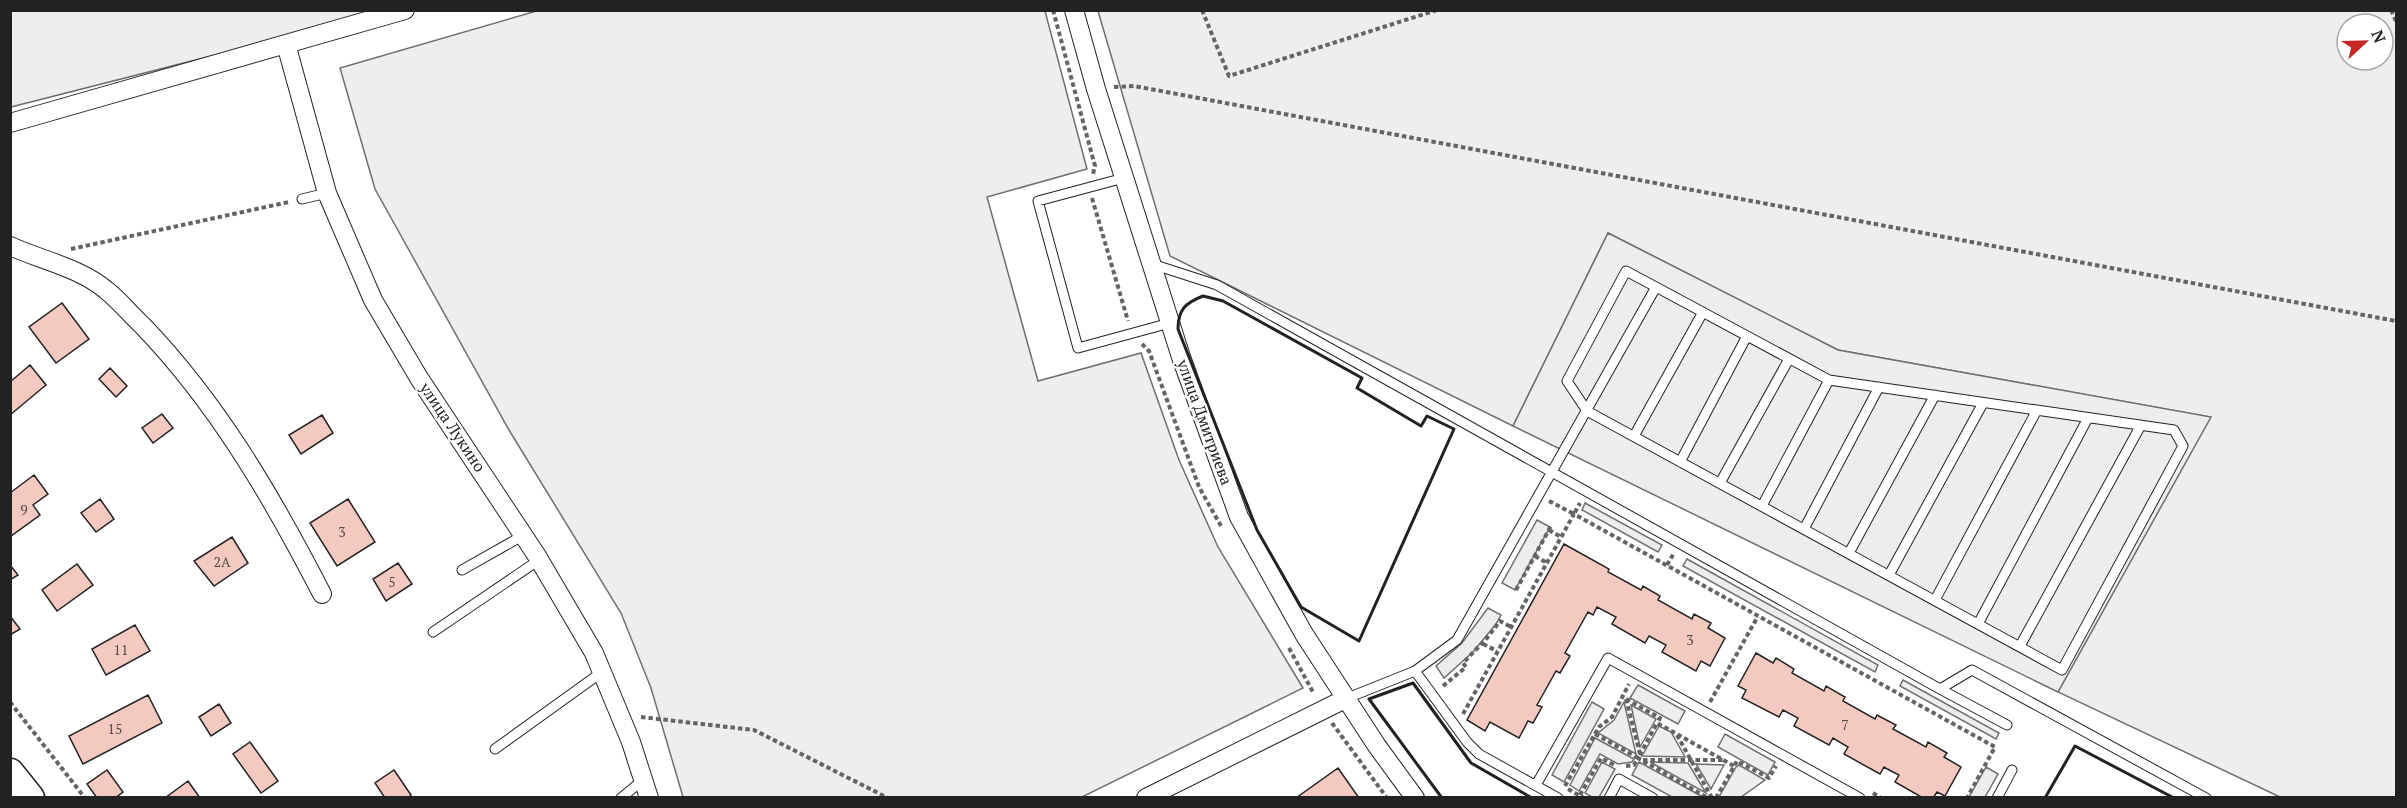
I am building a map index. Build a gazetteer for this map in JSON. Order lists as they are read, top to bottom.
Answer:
{
  "streets": {
    "street": ["улица Дмитриева", "улица Лукино"]
  },
  "house_numbers": [
    "9",
    "3",
    "2А",
    "5",
    "3",
    "11",
    "7",
    "15"
  ],
  "north": "right"
}
